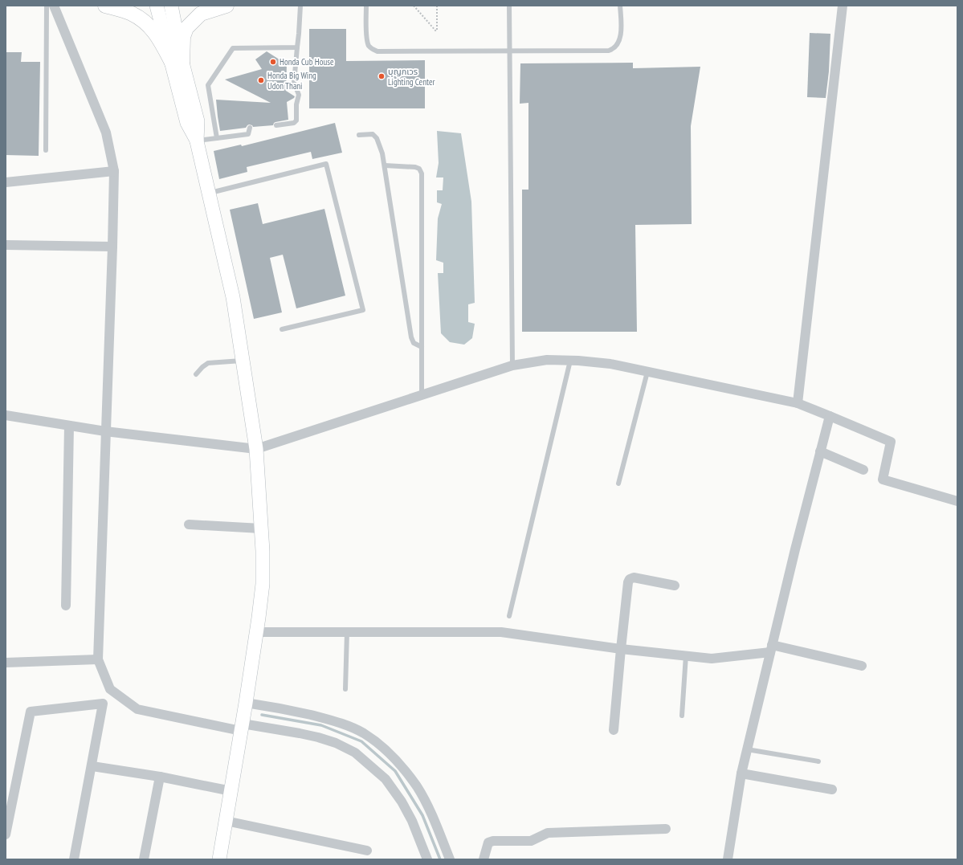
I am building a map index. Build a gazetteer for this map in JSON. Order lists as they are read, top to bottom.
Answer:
{
  "places": ["Honda Cub House", "บุญกเวร Lighting Center", "Honda Big Wing Udon Thani"]
}
